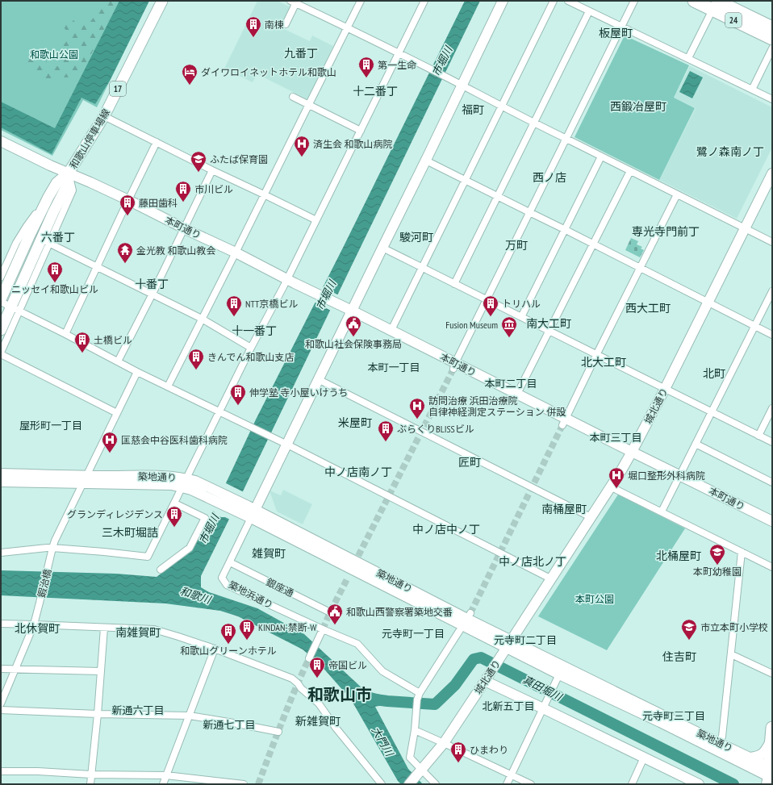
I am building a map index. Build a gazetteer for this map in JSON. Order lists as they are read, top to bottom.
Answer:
{
  "streets": {
    "highway": ["24"],
    "main road": ["17", "和歌山停車場線"],
    "street": [
      "本町通り",
      "城北通り",
      "築地通り",
      "鍜治橋",
      "銀座通",
      "築地浜通り"
    ]
  },
  "crossings": [
    ["和歌山停車場線", "本町通り"],
    ["本町通り", "城北通り"],
    ["城北通り", "築地通り"],
    ["築地通り", "鍜治橋"],
    ["築地通り", "築地浜通り"],
    ["銀座通", "築地浜通り"]
  ],
  "districts": [
    "板屋町",
    "九番丁",
    "十二番丁",
    "西鍛冶屋町",
    "福町",
    "鷺ノ森南ノ丁",
    "西ノ店",
    "専光寺門前丁",
    "六番丁",
    "駿河町",
    "万町",
    "十番丁",
    "西大工町",
    "南大工町",
    "十一番丁",
    "北大工町",
    "本町一丁目",
    "北町",
    "本町二丁目",
    "米屋町",
    "屋形町一丁目",
    "本町三丁目",
    "匠町",
    "中ノ店南ノ丁",
    "南桶屋町",
    "中ノ店中ノ丁",
    "三木町堀詰",
    "雑賀町",
    "北桶屋町",
    "中ノ店北ノ丁",
    "北休賀町",
    "南雑賀町",
    "元寺町一丁目",
    "元寺町二丁目",
    "住吉町",
    "和歌山市",
    "北新五丁目",
    "新通六丁目",
    "元寺町三丁目",
    "新雑賀町",
    "新通七丁目"
  ],
  "water": [
    "市堀川",
    "和歌川",
    "真田堀川",
    "大門川"
  ],
  "parks": ["和歌山公園", "本町公園"],
  "places": {
    "building": [
      "南棟",
      "第一生命",
      "市川ビル",
      "藤田歯科",
      "ニッセイ和歌山ビル",
      "NTT京橋ビル",
      "トリハル",
      "土橋ビル",
      "きんでん和歌山支店",
      "伸学塾 寺小屋いけうち",
      "ぶらくりBLISSビル",
      "グランディレジデンス",
      "KINDAN-禁断-W",
      "和歌山グリーンホテル",
      "帝国ビル",
      "ひまわり"
    ],
    "hotel": ["ダイワロイネットホテル和歌山"],
    "hospital": [
      "済生会 和歌山病院",
      "訪問治療 浜田治療院 自律神経測定ステーション 併設",
      "匡慈会中谷医科歯科病院",
      "堀口整形外科病院"
    ],
    "school or university": ["ふたば保育園", "本町幼稚園", "市立本町小学校"],
    "temple": ["金光教 和歌山教会"],
    "public building": ["和歌山社会保険事務局", "和歌山西警察署築地交番"],
    "museum": ["Fusion Museum"]
  }
}
